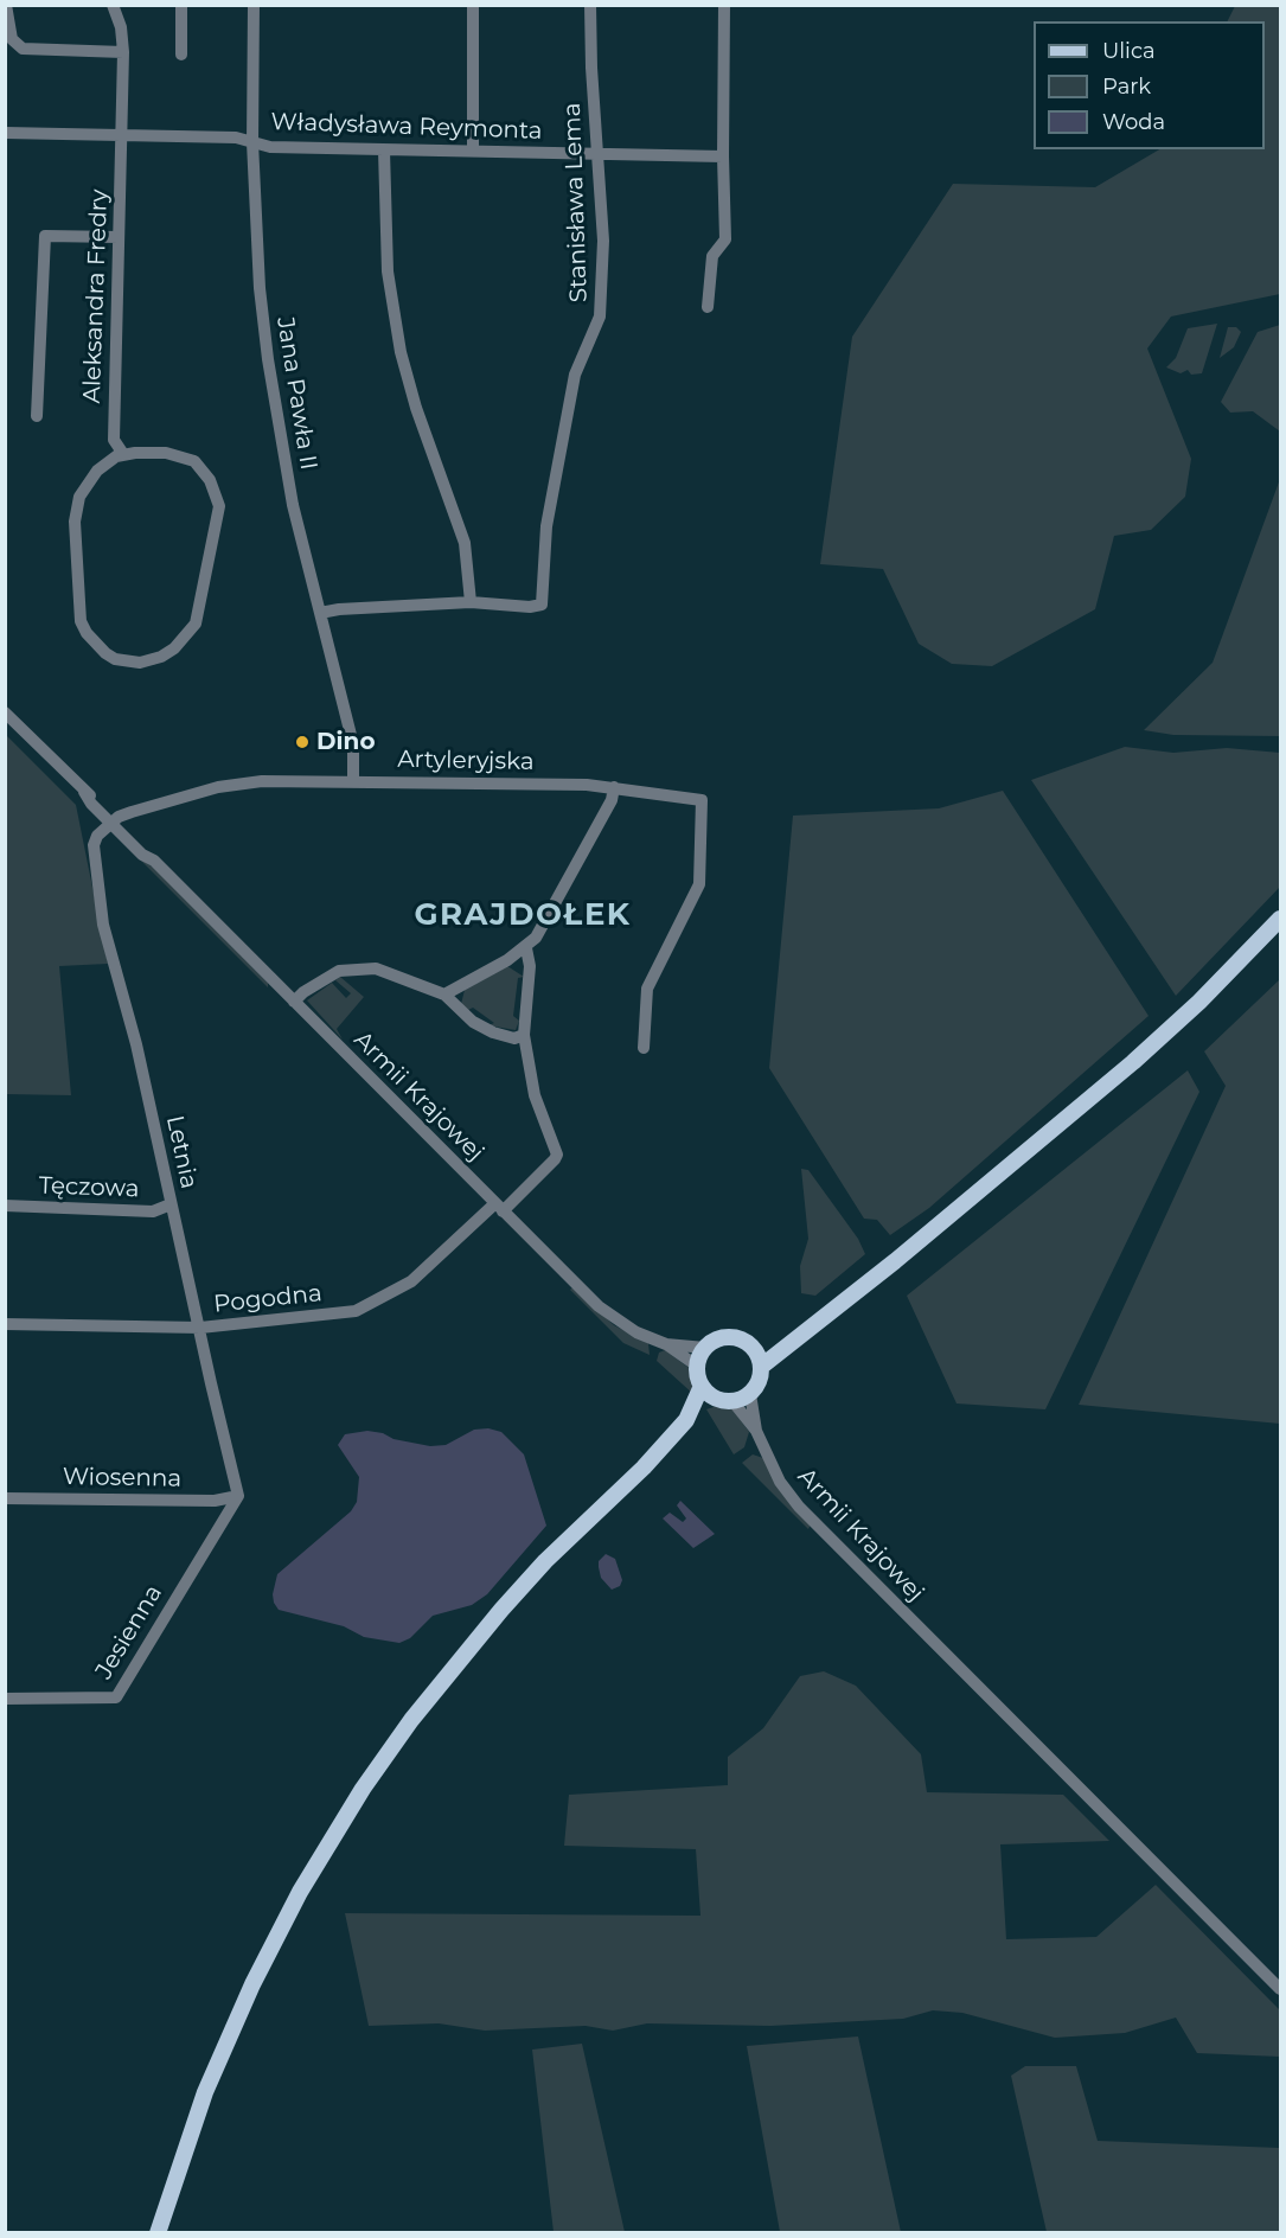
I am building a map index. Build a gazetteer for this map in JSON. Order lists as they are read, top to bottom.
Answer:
{
  "streets": {
    "street": [
      "Władysława Reymonta",
      "Stanisława Lema",
      "Aleksandra Fredry",
      "Jana Pawła II",
      "Artyleryjska",
      "Armii Krajowej",
      "Letnia",
      "Tęczowa",
      "Pogodna",
      "Wiosenna",
      "Jesienna"
    ]
  },
  "crossings": [
    ["Władysława Reymonta", "Stanisława Lema"],
    ["Władysława Reymonta", "Aleksandra Fredry"],
    ["Władysława Reymonta", "Jana Pawła II"],
    ["Jana Pawła II", "Artyleryjska"],
    ["Artyleryjska", "Armii Krajowej"],
    ["Artyleryjska", "Letnia"],
    ["Armii Krajowej", "Letnia"],
    ["Armii Krajowej", "Pogodna"],
    ["Letnia", "Tęczowa"],
    ["Letnia", "Pogodna"],
    ["Letnia", "Wiosenna"],
    ["Letnia", "Jesienna"],
    ["Wiosenna", "Jesienna"]
  ],
  "districts": ["GRAJDOŁEK"],
  "places": ["Dino"],
  "legend": ["Ulica", "Park", "Woda"]
}
